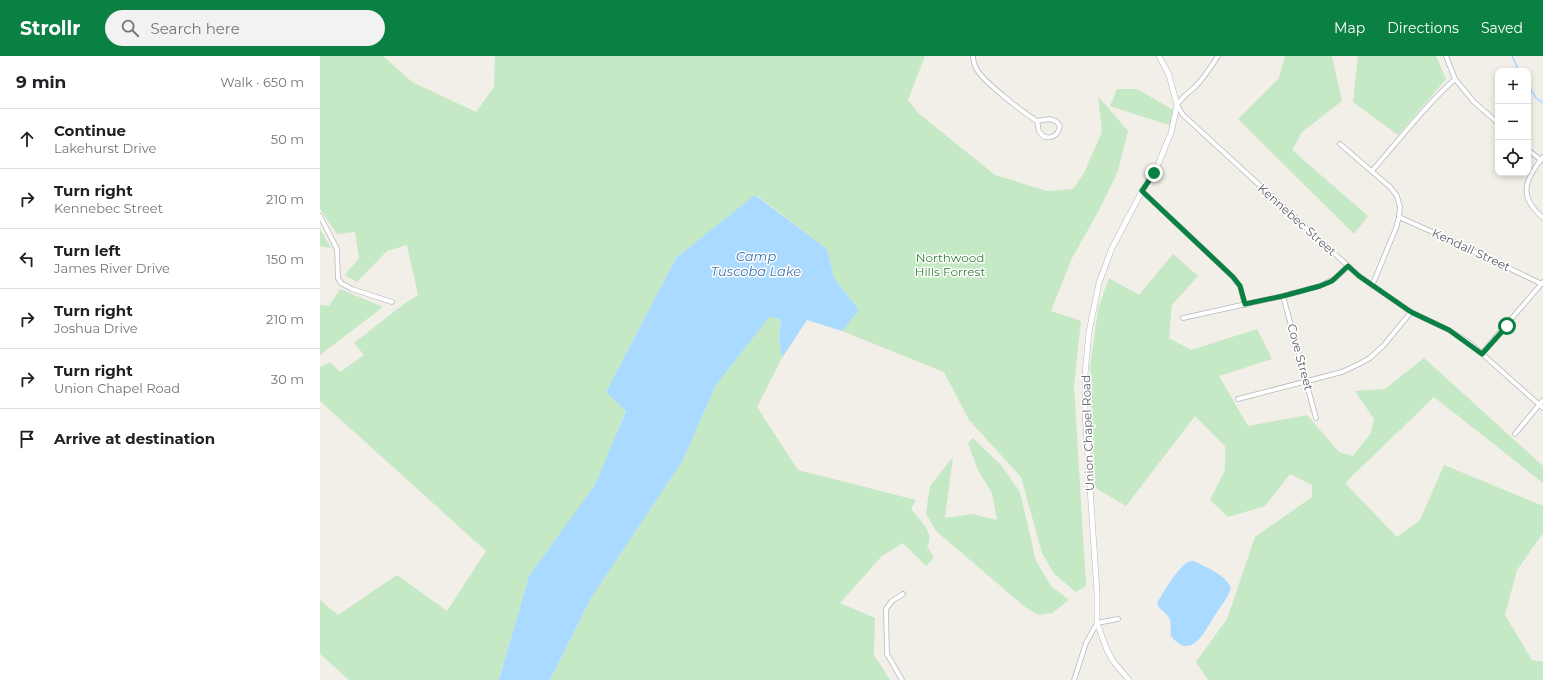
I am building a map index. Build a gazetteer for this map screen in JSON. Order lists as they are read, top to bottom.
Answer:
{
  "streets": {
    "street": [
      "Kennebec Street",
      "Kendall Street",
      "Cove Street",
      "Union Chapel Road"
    ]
  },
  "crossings": [
    ["Kennebec Street", "Union Chapel Road"]
  ],
  "water": ["Camp Tuscoba Lake"],
  "parks": ["Northwood Hills Forrest"],
  "page": {
    "header": "Strollr",
    "search": "Search here",
    "nav": ["Map", "Directions", "Saved"],
    "heading": ["9 min", "Walk · 650 m"],
    "map_buttons": ["+", "−"],
    "list": [
      ["Continue", "Lakehurst Drive", "50 m"],
      ["Turn right", "Kennebec Street", "210 m"],
      ["Turn left", "James River Drive", "150 m"],
      ["Turn right", "Joshua Drive", "210 m"],
      ["Turn right", "Union Chapel Road", "30 m"],
      "Arrive at destination"
    ]
  }
}
